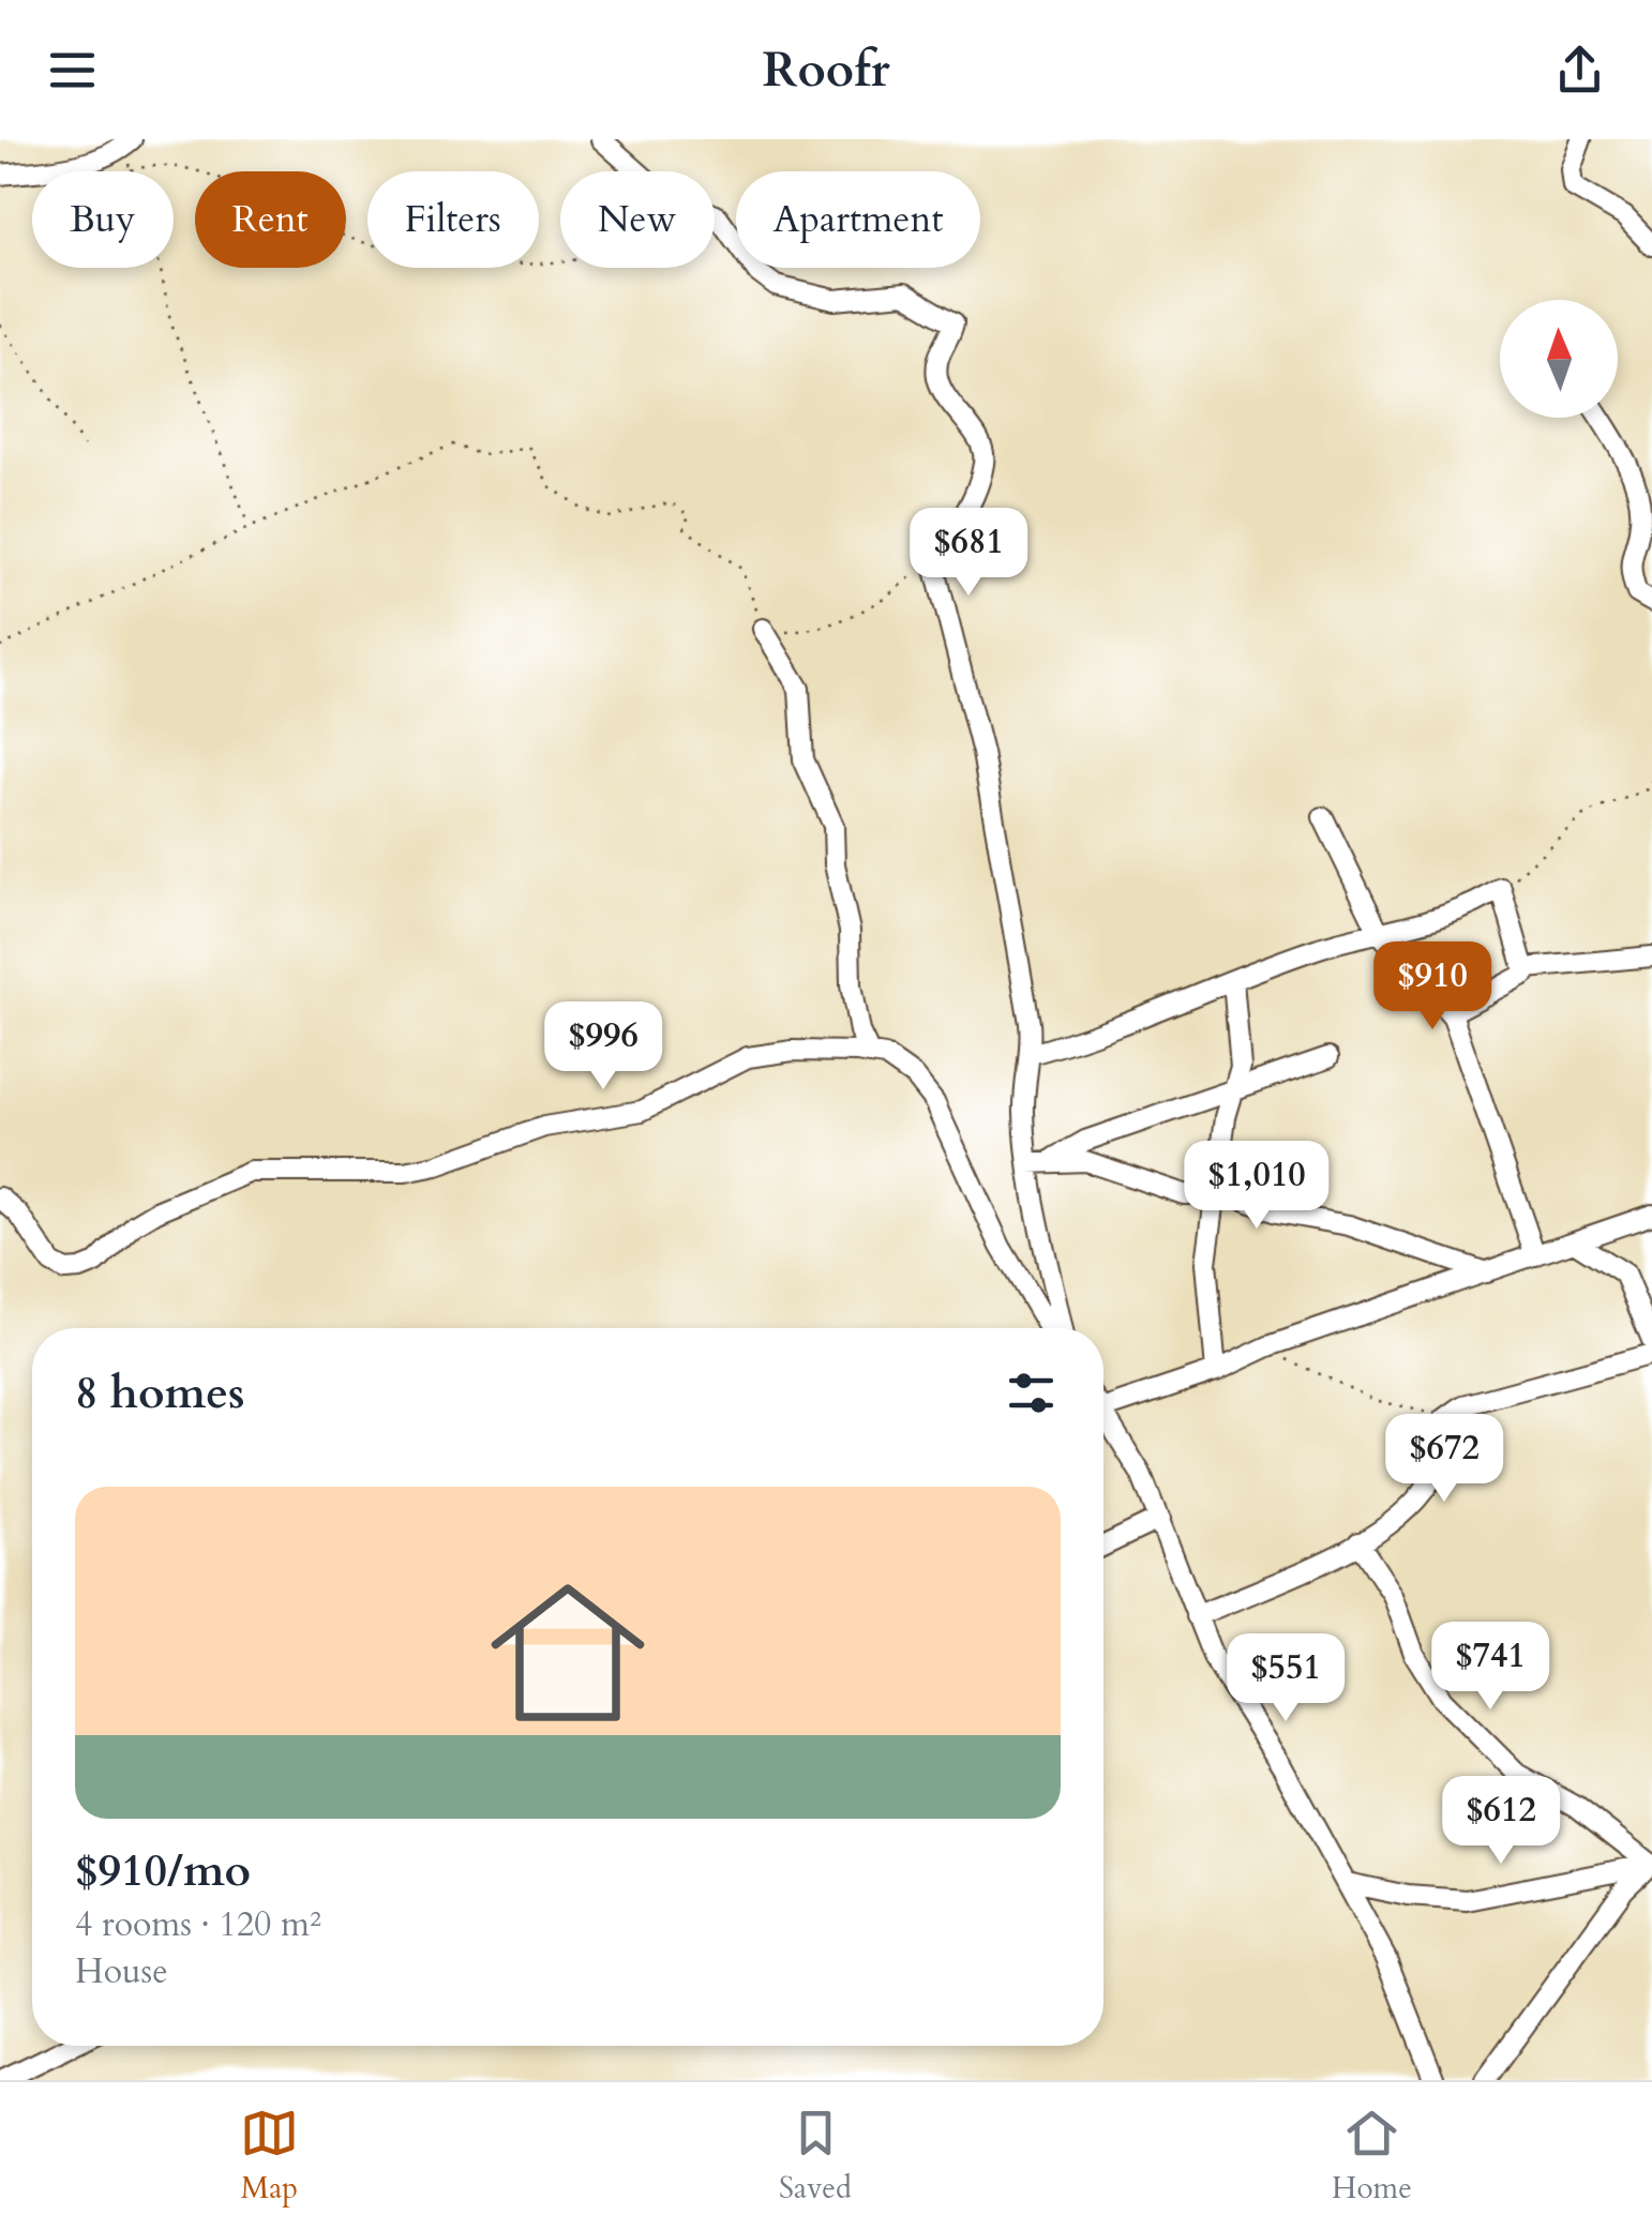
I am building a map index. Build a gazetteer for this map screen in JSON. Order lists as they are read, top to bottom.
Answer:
{
  "north": "top",
  "page": {
    "header": "Roofr",
    "chip": [
      "Buy",
      "Rent",
      "Filters",
      "New",
      "Apartment"
    ],
    "price": [
      "$681",
      "$910",
      "$996",
      "$1,010",
      "$672",
      "$741",
      "$551",
      "$612"
    ],
    "heading": "8 homes",
    "list": [
      {
        "name": "$910/mo",
        "note": "4 rooms · 120 m² · House"
      }
    ],
    "tabs": ["Map", "Saved", "Home"]
  }
}
